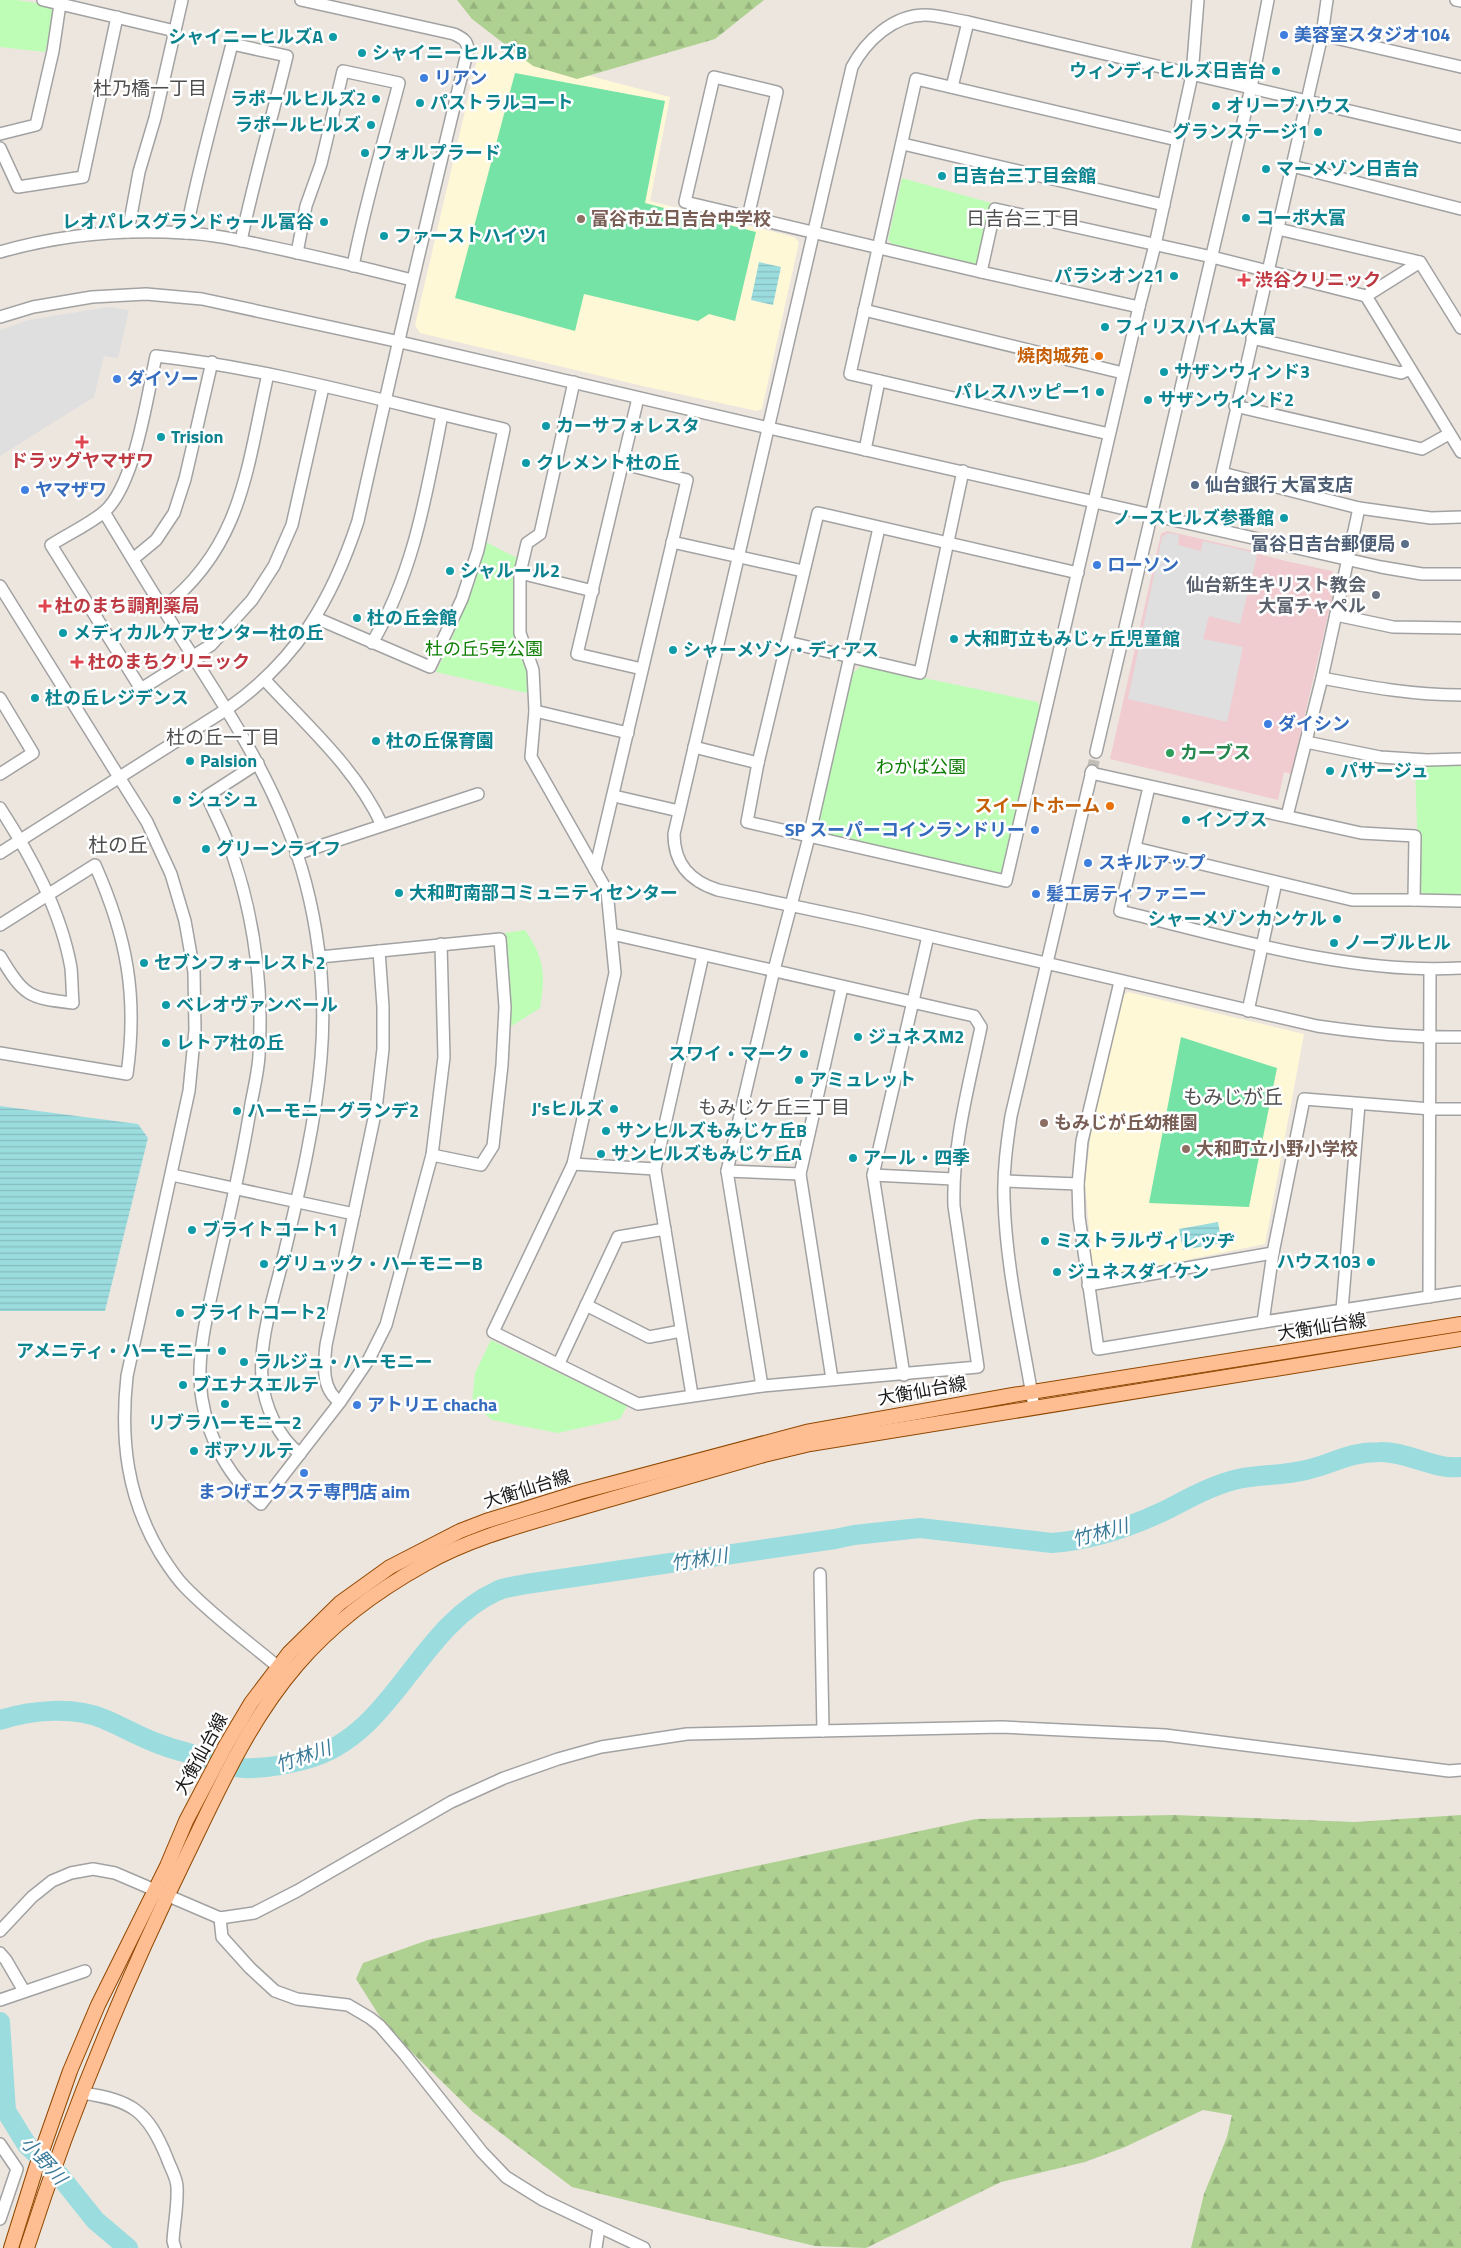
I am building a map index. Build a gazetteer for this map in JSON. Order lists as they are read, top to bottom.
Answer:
{
  "streets": {
    "main road": ["大衡仙台線"]
  },
  "districts": [
    "杜乃橋一丁目",
    "日吉台三丁目",
    "杜の丘一丁目",
    "杜の丘",
    "もみじが丘",
    "もみじケ丘三丁目"
  ],
  "water": ["竹林川", "小野川"],
  "parks": ["杜の丘5号公園", "わかば公園"],
  "places": {
    "other": [
      "美容室スタジオ104",
      "シャイニーヒルズA",
      "シャイニーヒルズB",
      "ウィンディヒルズ日吉台",
      "リアン",
      "ラポールヒルズ2",
      "パストラルコート",
      "オリーブハウス",
      "ラポールヒルズ",
      "グランステージ1",
      "フォルプラード",
      "マーメゾン日吉台",
      "日吉台三丁目会館",
      "コーポ大富",
      "富谷市立日吉台中学校",
      "レオパレスグランドゥール富谷",
      "ファーストハイツ1",
      "パラシオン21",
      "フィリスハイム大富",
      "焼肉城苑",
      "サザンウィンド3",
      "ダイソー",
      "パレスハッピー1",
      "サザンウィンド2",
      "カーサフォレスタ",
      "Trision",
      "クレメント杜の丘",
      "仙台銀行 大富支店",
      "ヤマザワ",
      "ノースヒルズ参番館",
      "富谷日吉台郵便局",
      "ローソン",
      "シャルール2",
      "仙台新生キリスト教会 大富チャペル",
      "杜の丘会館",
      "メディカルケアセンター杜の丘",
      "大和町立もみじヶ丘児童館",
      "シャーメゾン・ディアス",
      "杜の丘レジデンス",
      "ダイシン",
      "杜の丘保育園",
      "カーブス",
      "Palsion",
      "パサージュ",
      "シュシュ",
      "スイートホーム",
      "インプス",
      "SP スーパーコインランドリー",
      "グリーンライフ",
      "スキルアップ",
      "大和町南部コミュニティセンター",
      "髪工房ティファニー",
      "シャーメゾンカンケル",
      "ノーブルヒル",
      "セブンフォーレスト2",
      "ベレオヴァンベール",
      "ジュネスM2",
      "レトア杜の丘",
      "スワイ・マーク",
      "アミュレット",
      "J'sヒルズ",
      "ハーモニーグランデ2",
      "もみじが丘幼稚園",
      "サンヒルズもみじケ丘B",
      "大和町立小野小学校",
      "サンヒルズもみじケ丘A",
      "アール・四季",
      "ブライトコート1",
      "ミストラルヴィレッヂ",
      "ハウス103",
      "グリュック・ハーモニーB",
      "ジュネスダイケン",
      "ブライトコート2",
      "アメニティ・ハーモニー",
      "ラルジュ・ハーモニー",
      "ブエナスエルテ",
      "リブラハーモニー2",
      "アトリエ chacha",
      "ボアソルテ",
      "まつげエクステ専門店 aim"
    ],
    "health": [
      "渋谷クリニック",
      "ドラッグヤマザワ",
      "杜のまち調剤薬局",
      "杜のまちクリニック"
    ]
  }
}
